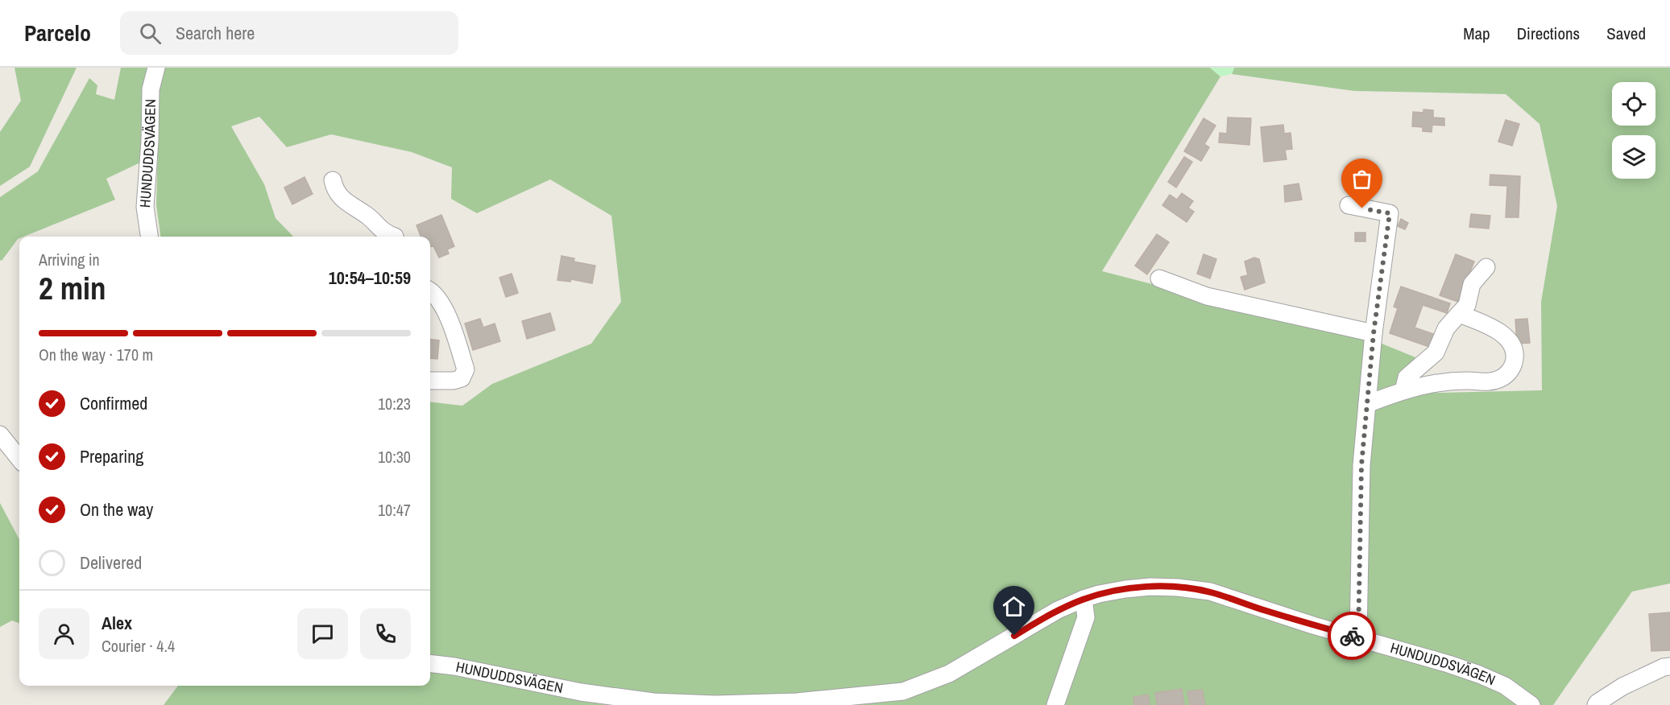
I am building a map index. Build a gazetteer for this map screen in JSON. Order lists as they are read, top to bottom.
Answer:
{
  "streets": {
    "street": ["HUNDUDDSVÄGEN"]
  },
  "page": {
    "header": "Parcelo",
    "search": "Search here",
    "nav": ["Map", "Directions", "Saved"],
    "heading": ["2 min", "Arriving in", "10:54–10:59"],
    "panel": ["Alex", "Courier · 4.4"],
    "bar": "On the way · 170 m",
    "list": [
      ["Confirmed", "10:23"],
      ["Preparing", "10:30"],
      ["On the way", "10:47"],
      "Delivered"
    ]
  }
}
